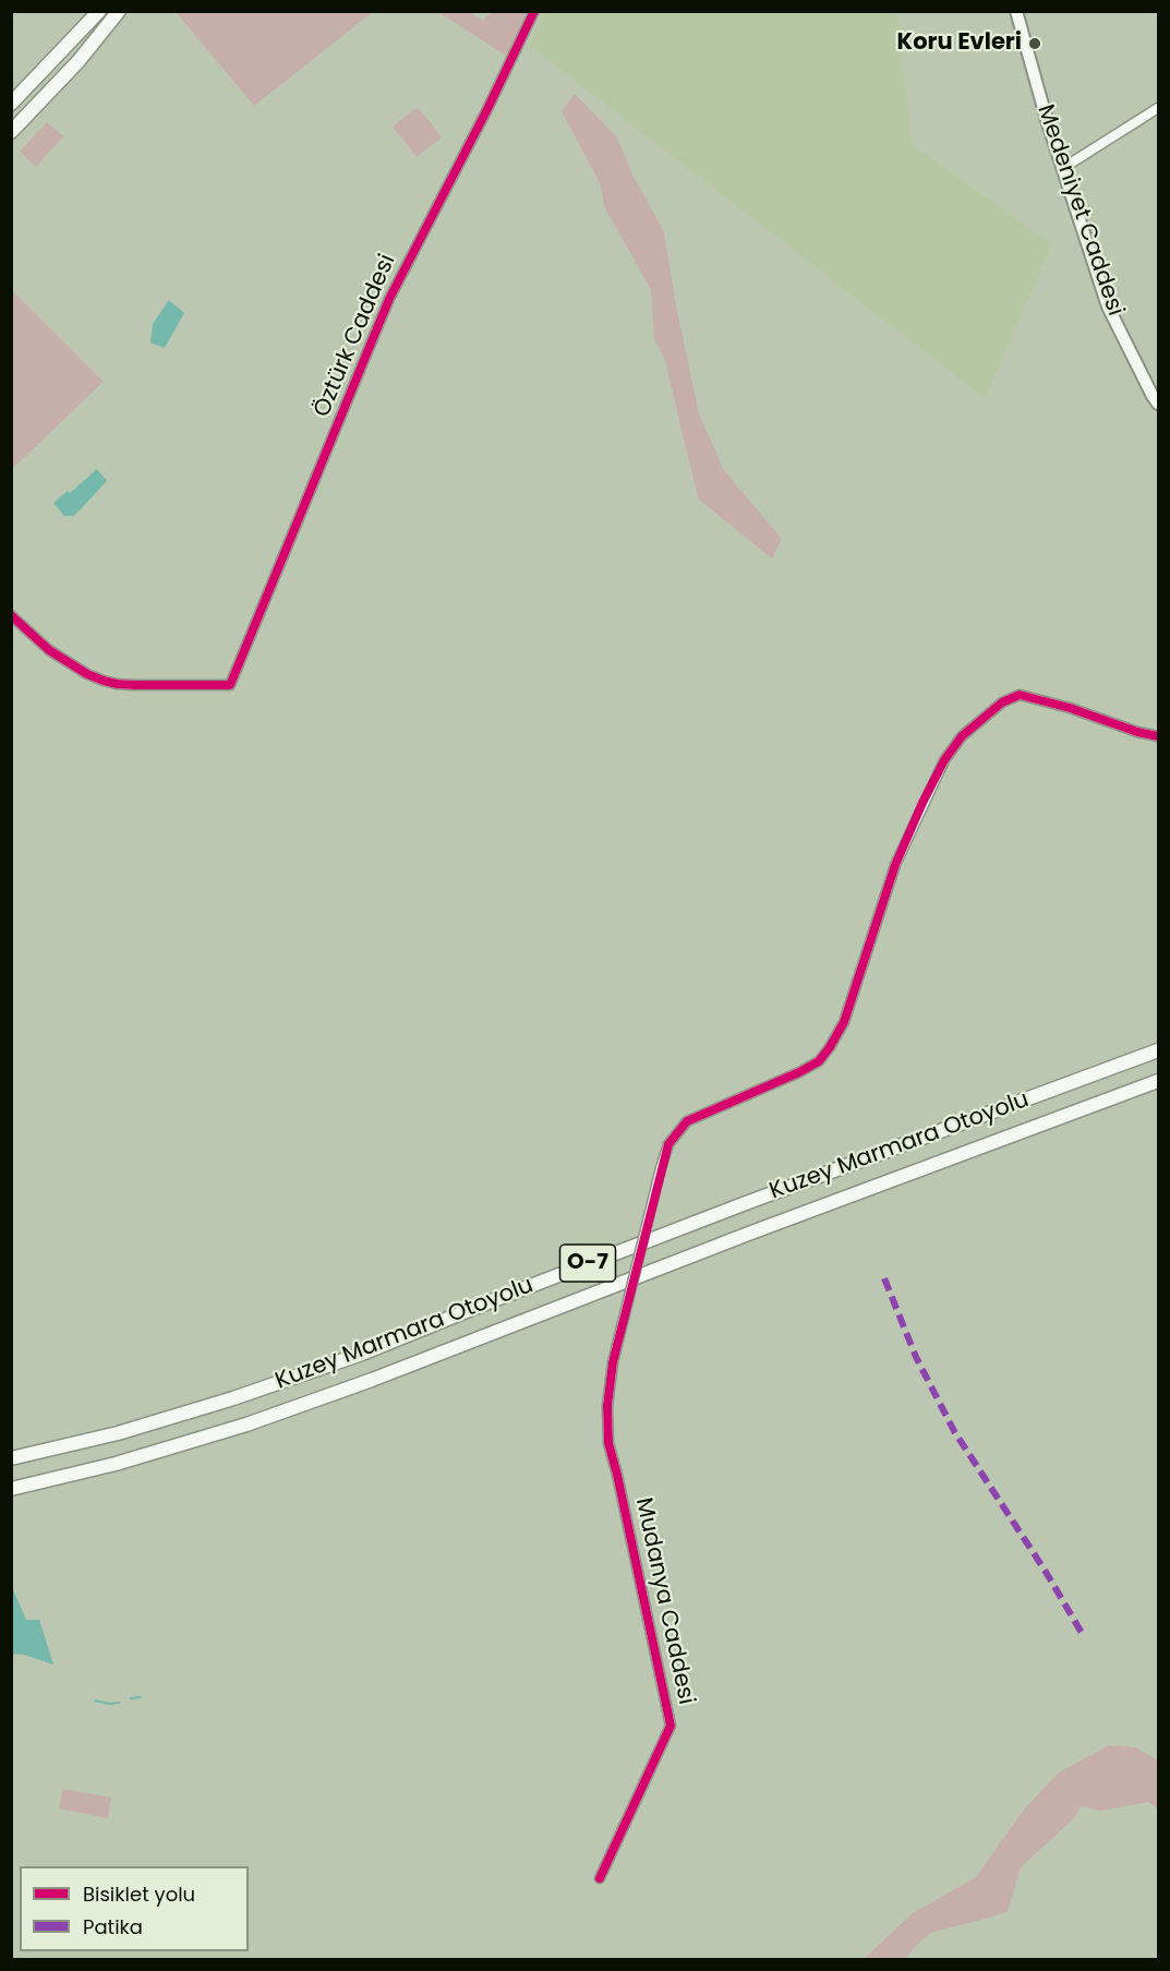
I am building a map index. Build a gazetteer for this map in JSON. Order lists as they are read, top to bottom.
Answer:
{
  "streets": {
    "highway": ["Kuzey Marmara Otoyolu", "O-7"],
    "main road": ["Medeniyet Caddesi"],
    "street": ["Öztürk Caddesi", "Mudanya Caddesi"]
  },
  "places": ["Koru Evleri"],
  "legend": ["Bisiklet yolu", "Patika"]
}
